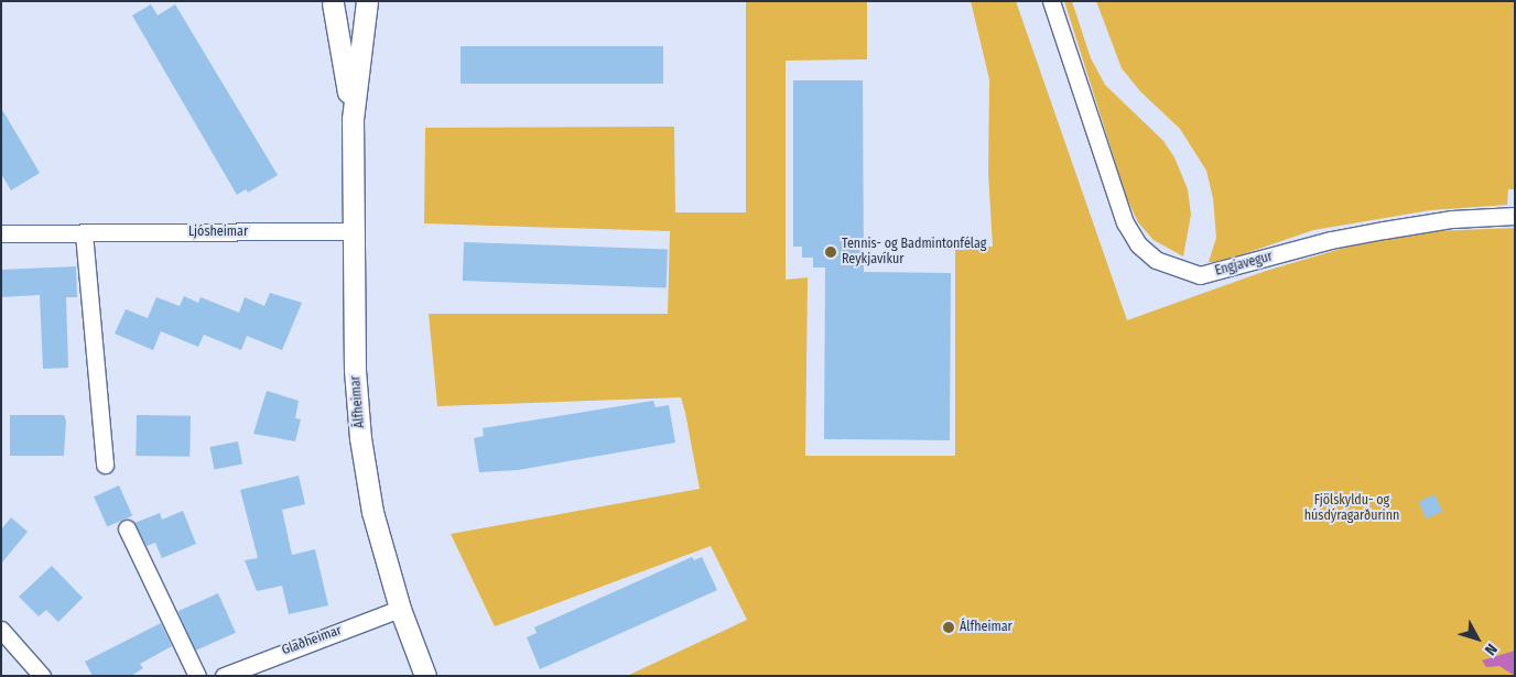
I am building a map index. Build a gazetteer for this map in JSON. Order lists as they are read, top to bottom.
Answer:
{
  "streets": {
    "street": [
      "Ljósheimar",
      "Engjavegur",
      "Álfheimar",
      "Glaðheimar"
    ]
  },
  "crossings": [
    ["Ljósheimar", "Álfheimar"],
    ["Álfheimar", "Glaðheimar"]
  ],
  "parks": ["Fjölskyldu- og húsdýragarðurinn"],
  "places": ["Tennis- og Badmintonfélag Reykjavíkur", "Álfheimar"],
  "north": "bottom right"
}
